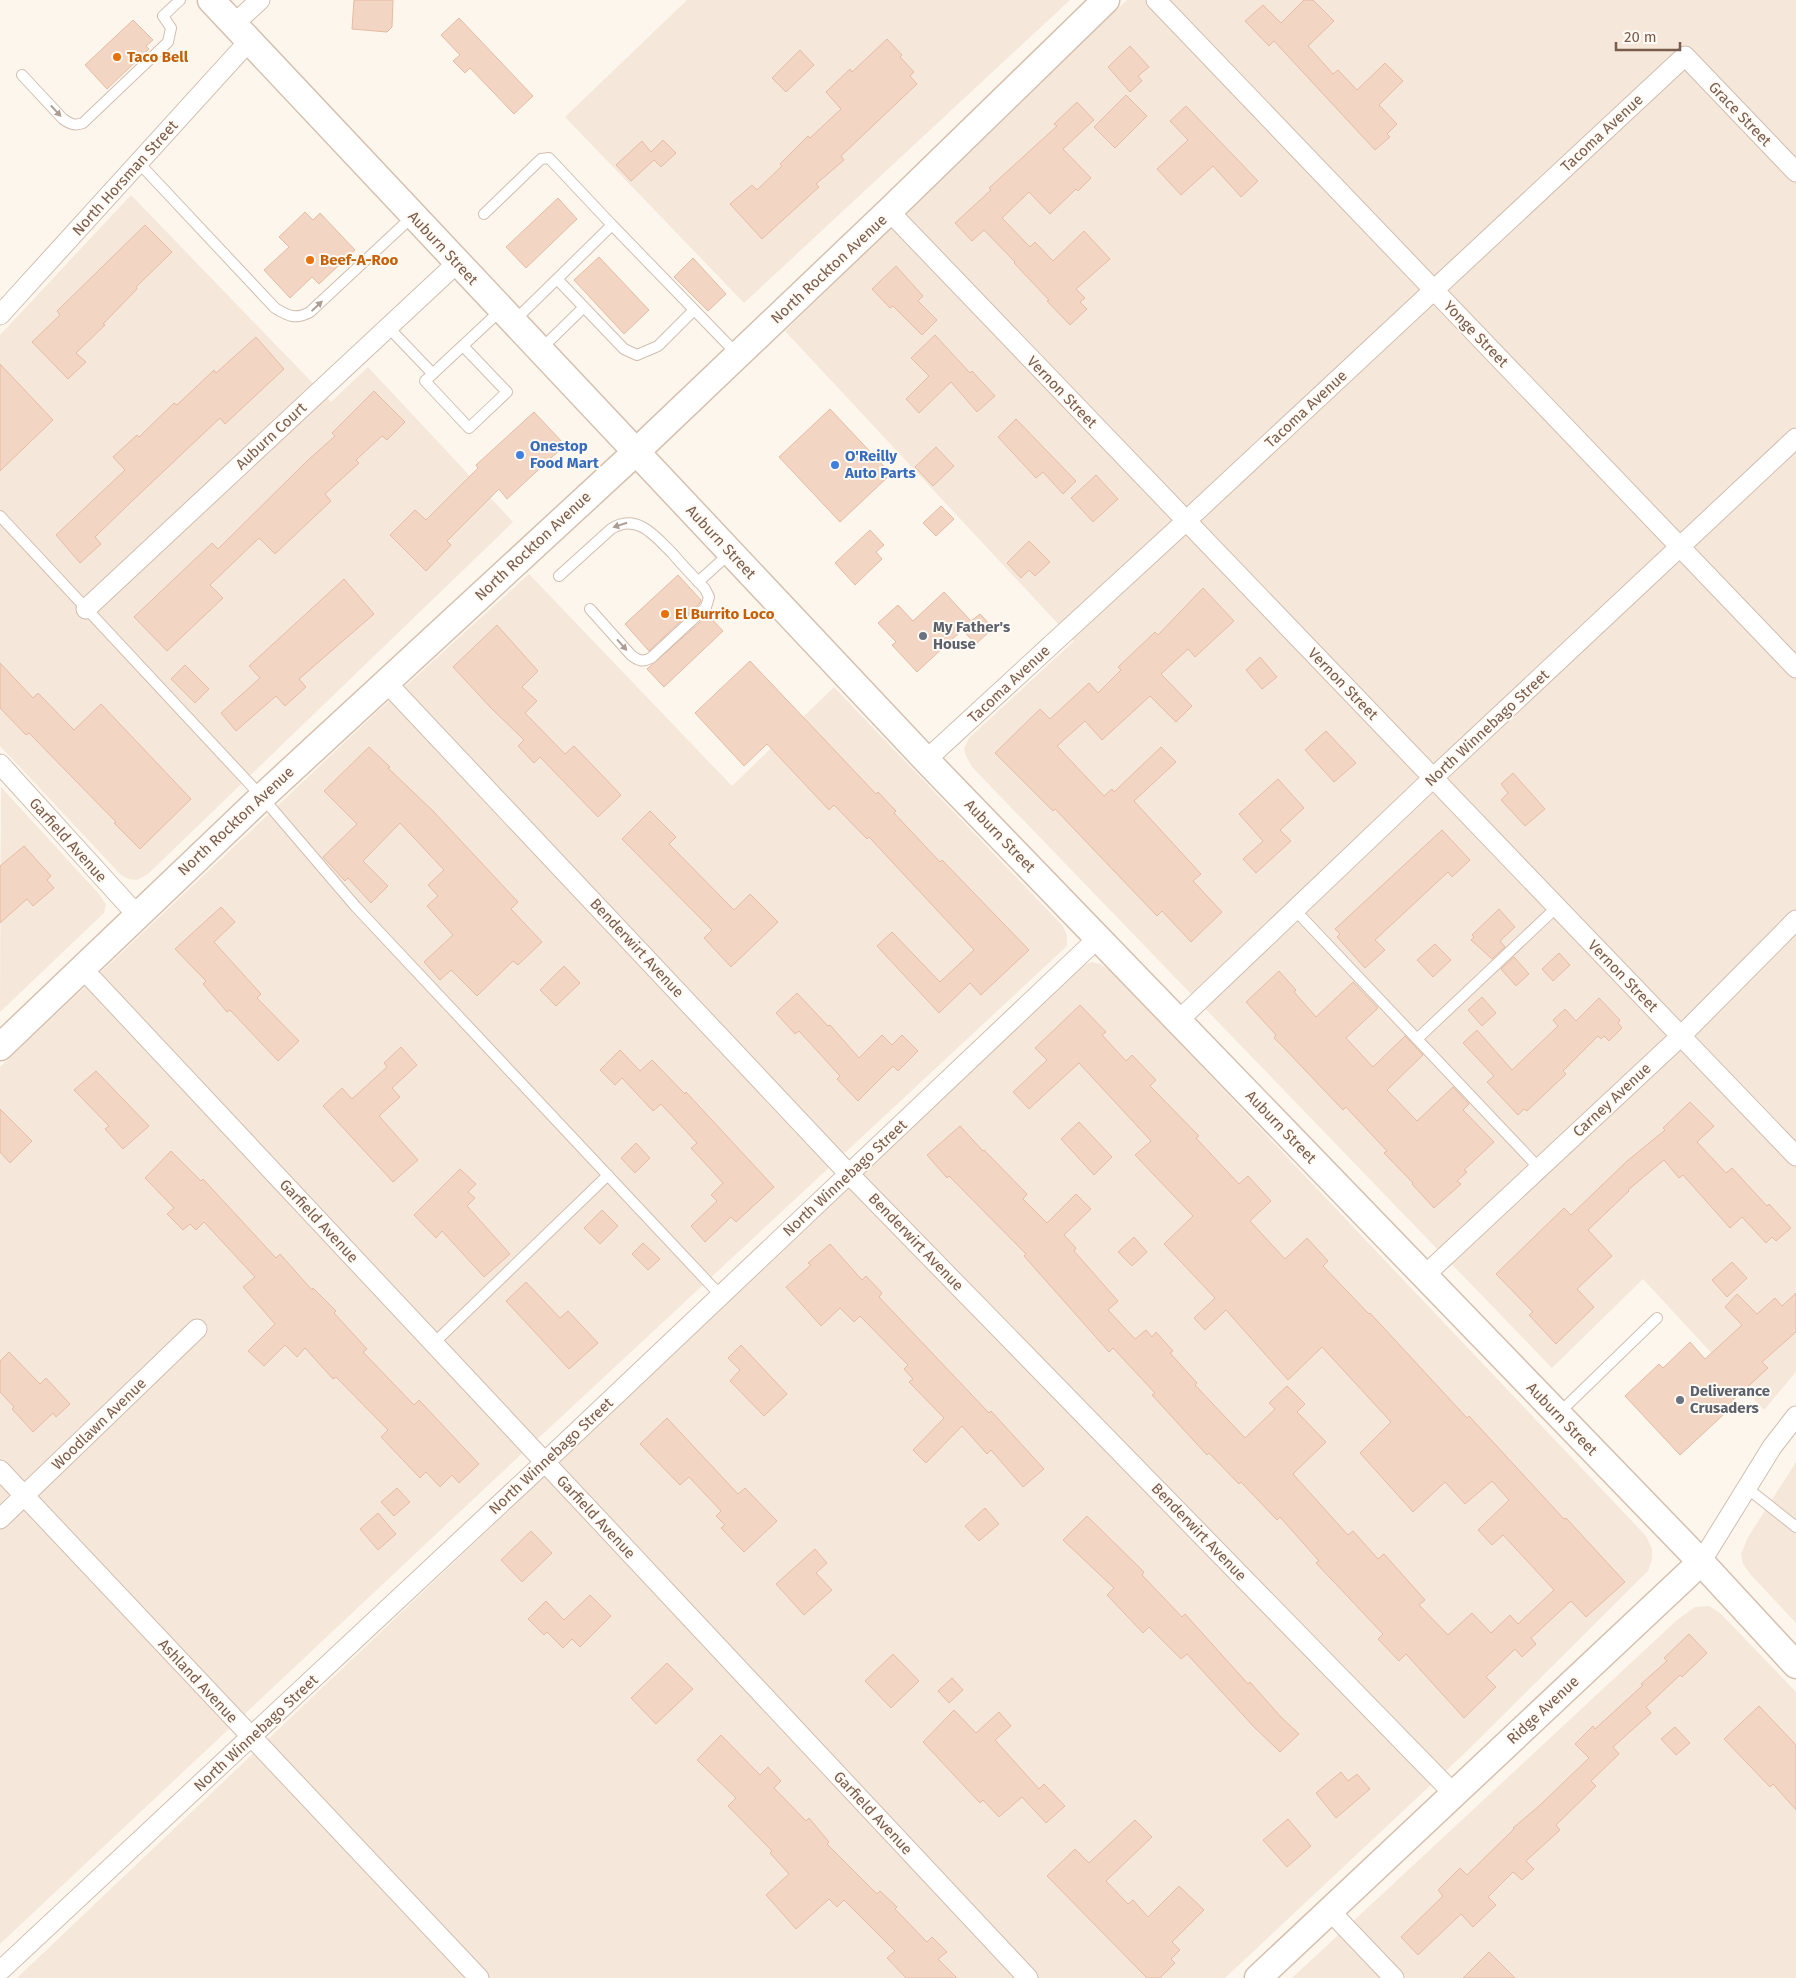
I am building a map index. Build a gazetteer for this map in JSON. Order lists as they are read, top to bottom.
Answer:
{
  "streets": {
    "main road": ["Auburn Street", "North Rockton Avenue", "Ridge Avenue"],
    "street": [
      "Grace Street",
      "Tacoma Avenue",
      "North Horsman Street",
      "Yonge Street",
      "Vernon Street",
      "Auburn Court",
      "North Winnebago Street",
      "Garfield Avenue",
      "Benderwirt Avenue",
      "Carney Avenue",
      "Woodlawn Avenue",
      "Ashland Avenue"
    ]
  },
  "crossings": [
    ["Grace Street", "Tacoma Avenue"],
    ["Tacoma Avenue", "Auburn Street"],
    ["Tacoma Avenue", "Yonge Street"],
    ["Tacoma Avenue", "Vernon Street"],
    ["North Horsman Street", "Auburn Street"],
    ["Auburn Street", "North Rockton Avenue"],
    ["Auburn Street", "Auburn Court"],
    ["Auburn Street", "North Winnebago Street"],
    ["Auburn Street", "Carney Avenue"],
    ["Auburn Street", "Ridge Avenue"],
    ["North Rockton Avenue", "Vernon Street"],
    ["North Rockton Avenue", "Garfield Avenue"],
    ["North Rockton Avenue", "Benderwirt Avenue"],
    ["Yonge Street", "North Winnebago Street"],
    ["Vernon Street", "North Winnebago Street"],
    ["Vernon Street", "Carney Avenue"],
    ["North Winnebago Street", "Garfield Avenue"],
    ["North Winnebago Street", "Benderwirt Avenue"],
    ["North Winnebago Street", "Ashland Avenue"],
    ["Benderwirt Avenue", "Ridge Avenue"],
    ["Woodlawn Avenue", "Ashland Avenue"]
  ],
  "places": [
    "Taco Bell",
    "Beef-A-Roo",
    "Onestop Food Mart",
    "O'Reilly Auto Parts",
    "El Burrito Loco",
    "My Father's House",
    "Deliverance Crusaders"
  ],
  "scale_bar": "20 m"
}
